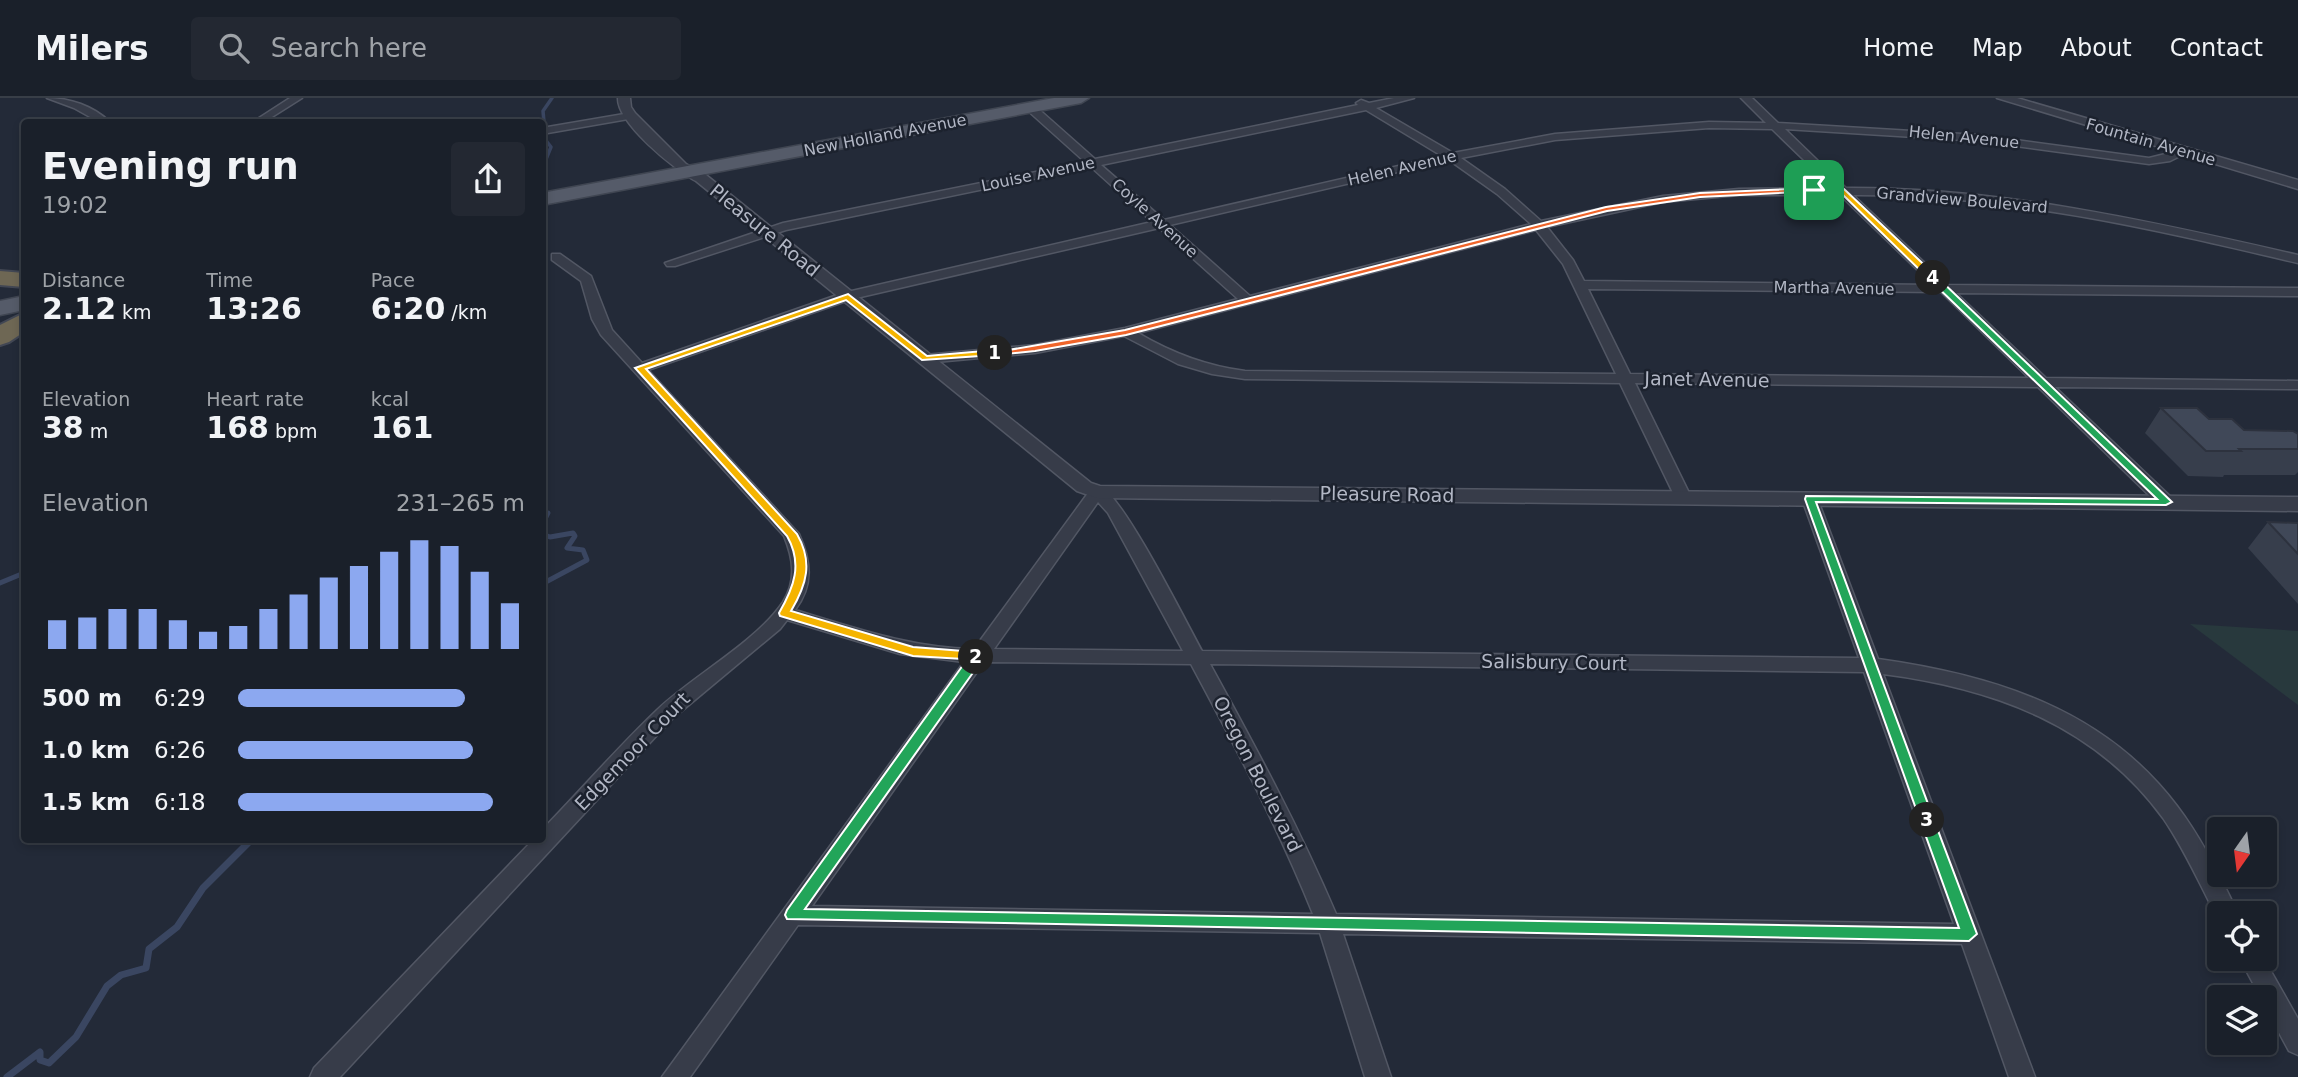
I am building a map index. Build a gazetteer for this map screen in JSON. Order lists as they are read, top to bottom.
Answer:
{
  "streets": {
    "main road": ["New Holland Avenue"],
    "street": [
      "Helen Avenue",
      "Fountain Avenue",
      "Louise Avenue",
      "Grandview Boulevard",
      "Coyle Avenue",
      "Pleasure Road",
      "Martha Avenue",
      "Janet Avenue",
      "Salisbury Court",
      "Edgemoor Court",
      "Oregon Boulevard"
    ]
  },
  "crossings": [
    ["New Holland Avenue", "Coyle Avenue"],
    ["New Holland Avenue", "Pleasure Road"],
    ["Helen Avenue", "Fountain Avenue"],
    ["Helen Avenue", "Coyle Avenue"],
    ["Helen Avenue", "Pleasure Road"],
    ["Helen Avenue", "Edgemoor Court"],
    ["Louise Avenue", "Coyle Avenue"],
    ["Louise Avenue", "Pleasure Road"],
    ["Grandview Boulevard", "Coyle Avenue"],
    ["Grandview Boulevard", "Pleasure Road"],
    ["Grandview Boulevard", "Janet Avenue"],
    ["Pleasure Road", "Oregon Boulevard"],
    ["Salisbury Court", "Edgemoor Court"],
    ["Salisbury Court", "Oregon Boulevard"]
  ],
  "north": "bottom",
  "page": {
    "header": "Milers",
    "search": "Search here",
    "nav": [
      "Home",
      "Map",
      "About",
      "Contact"
    ],
    "heading": ["Evening run", "19:02"],
    "stats": [
      ["Distance", "2.12 km"],
      ["Time", "13:26"],
      ["Pace", "6:20 /km"],
      ["Elevation", "38 m"],
      ["Heart rate", "168 bpm"],
      ["kcal", "161"]
    ],
    "pins": [
      "4",
      "1",
      "2",
      "3"
    ],
    "chart": ["Elevation", "231–265 m"],
    "list": [
      {
        "name": "500 m",
        "note": "6:29"
      },
      {
        "name": "1.0 km",
        "note": "6:26"
      },
      {
        "name": "1.5 km",
        "note": "6:18"
      }
    ]
  }
}
